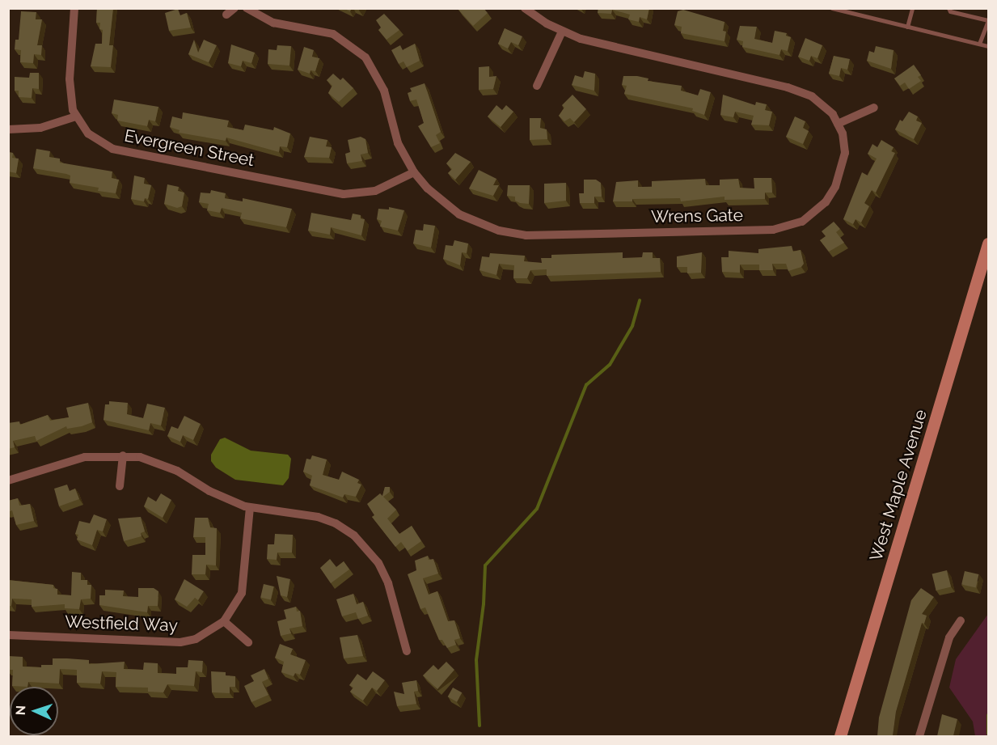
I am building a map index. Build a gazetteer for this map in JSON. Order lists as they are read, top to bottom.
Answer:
{
  "streets": {
    "main road": ["West Maple Avenue"],
    "street": ["Evergreen Street", "Wrens Gate", "Westfield Way"]
  },
  "crossings": [
    ["Evergreen Street", "Wrens Gate"]
  ],
  "north": "left"
}
